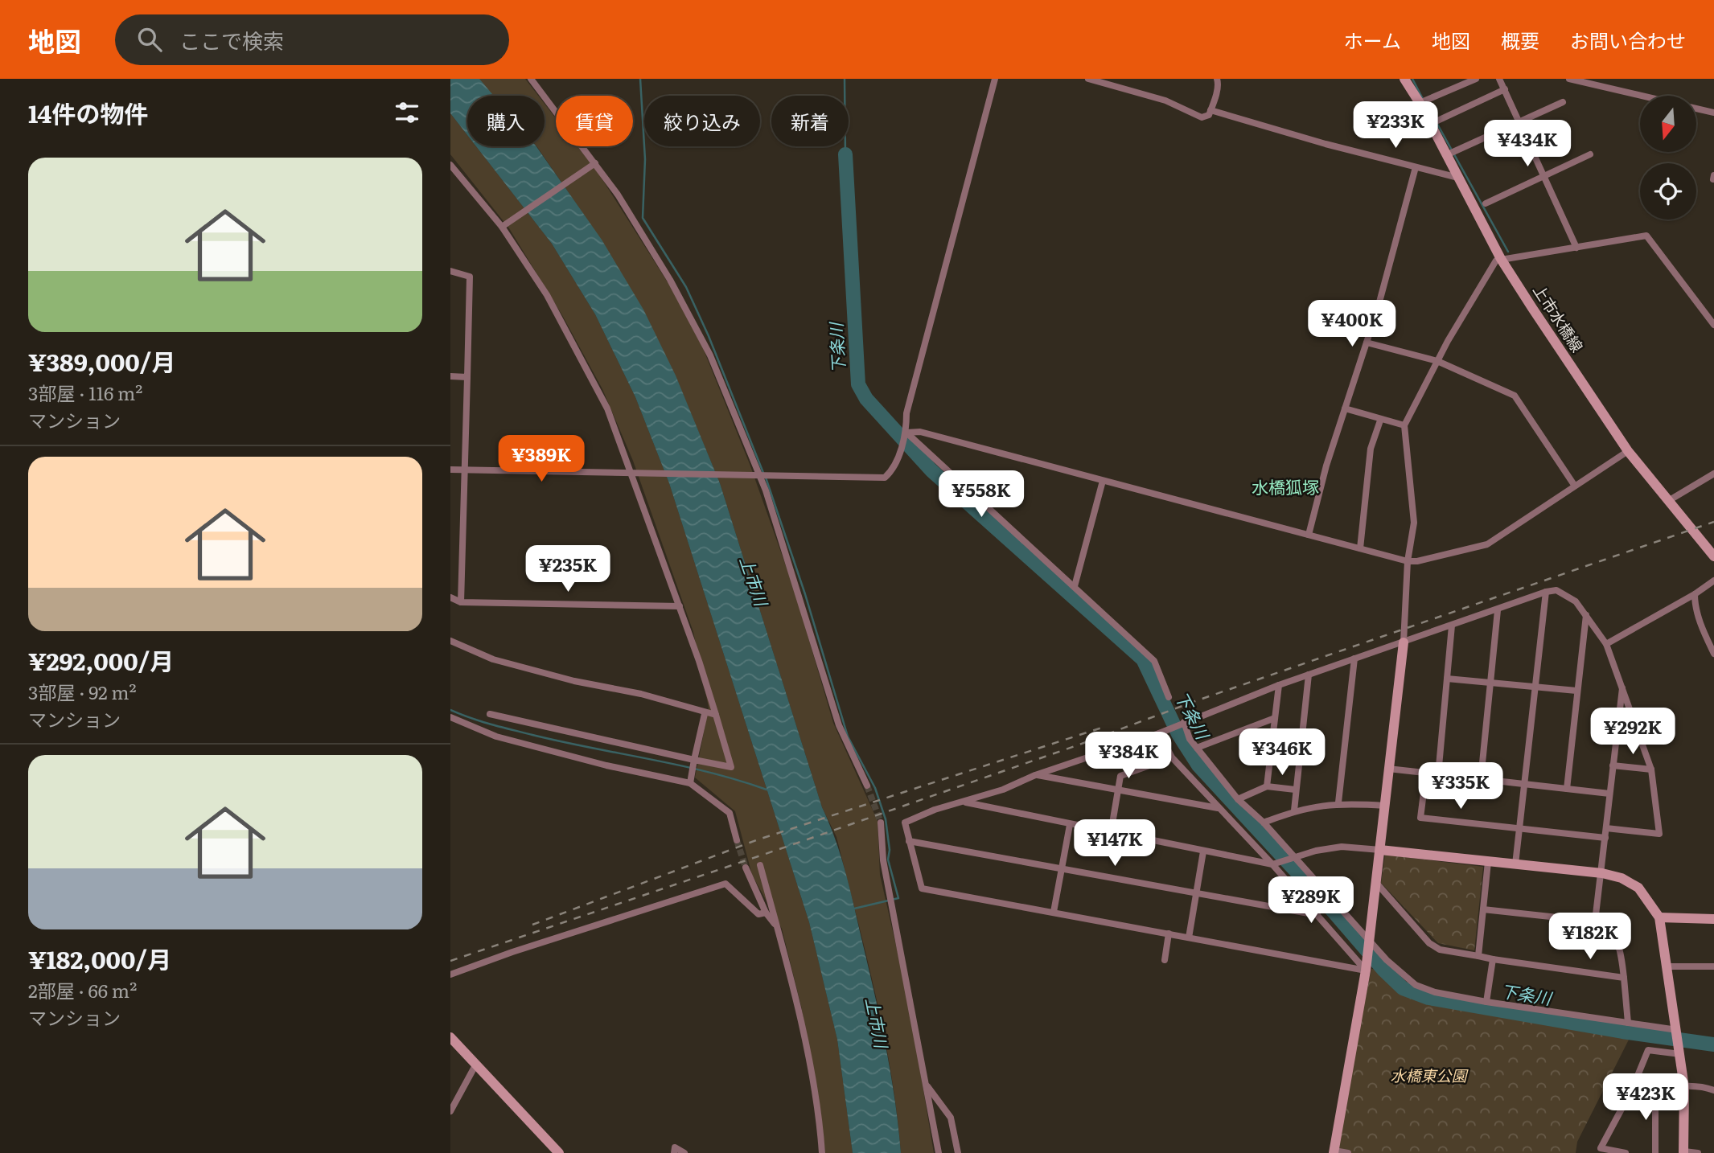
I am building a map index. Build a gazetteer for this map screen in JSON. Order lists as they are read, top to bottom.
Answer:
{
  "streets": {
    "street": ["上市水橋線"]
  },
  "districts": ["水橋狐塚"],
  "water": ["下条川", "上市川"],
  "parks": ["水橋東公園"],
  "north": "bottom",
  "page": {
    "header": "地図",
    "search": "ここで検索",
    "nav": [
      "ホーム",
      "地図",
      "概要",
      "お問い合わせ"
    ],
    "heading": "14件の物件",
    "chip": [
      "購入",
      "賃貸",
      "絞り込み",
      "新着"
    ],
    "price": [
      "¥233K",
      "¥434K",
      "¥400K",
      "¥389K",
      "¥558K",
      "¥235K",
      "¥292K",
      "¥346K",
      "¥384K",
      "¥335K",
      "¥147K",
      "¥289K",
      "¥182K",
      "¥423K"
    ],
    "list": [
      {
        "name": "¥389,000/月",
        "note": "3部屋 · 116 m² · マンション"
      },
      {
        "name": "¥292,000/月",
        "note": "3部屋 · 92 m² · マンション"
      },
      {
        "name": "¥182,000/月",
        "note": "2部屋 · 66 m² · マンション"
      }
    ]
  }
}
